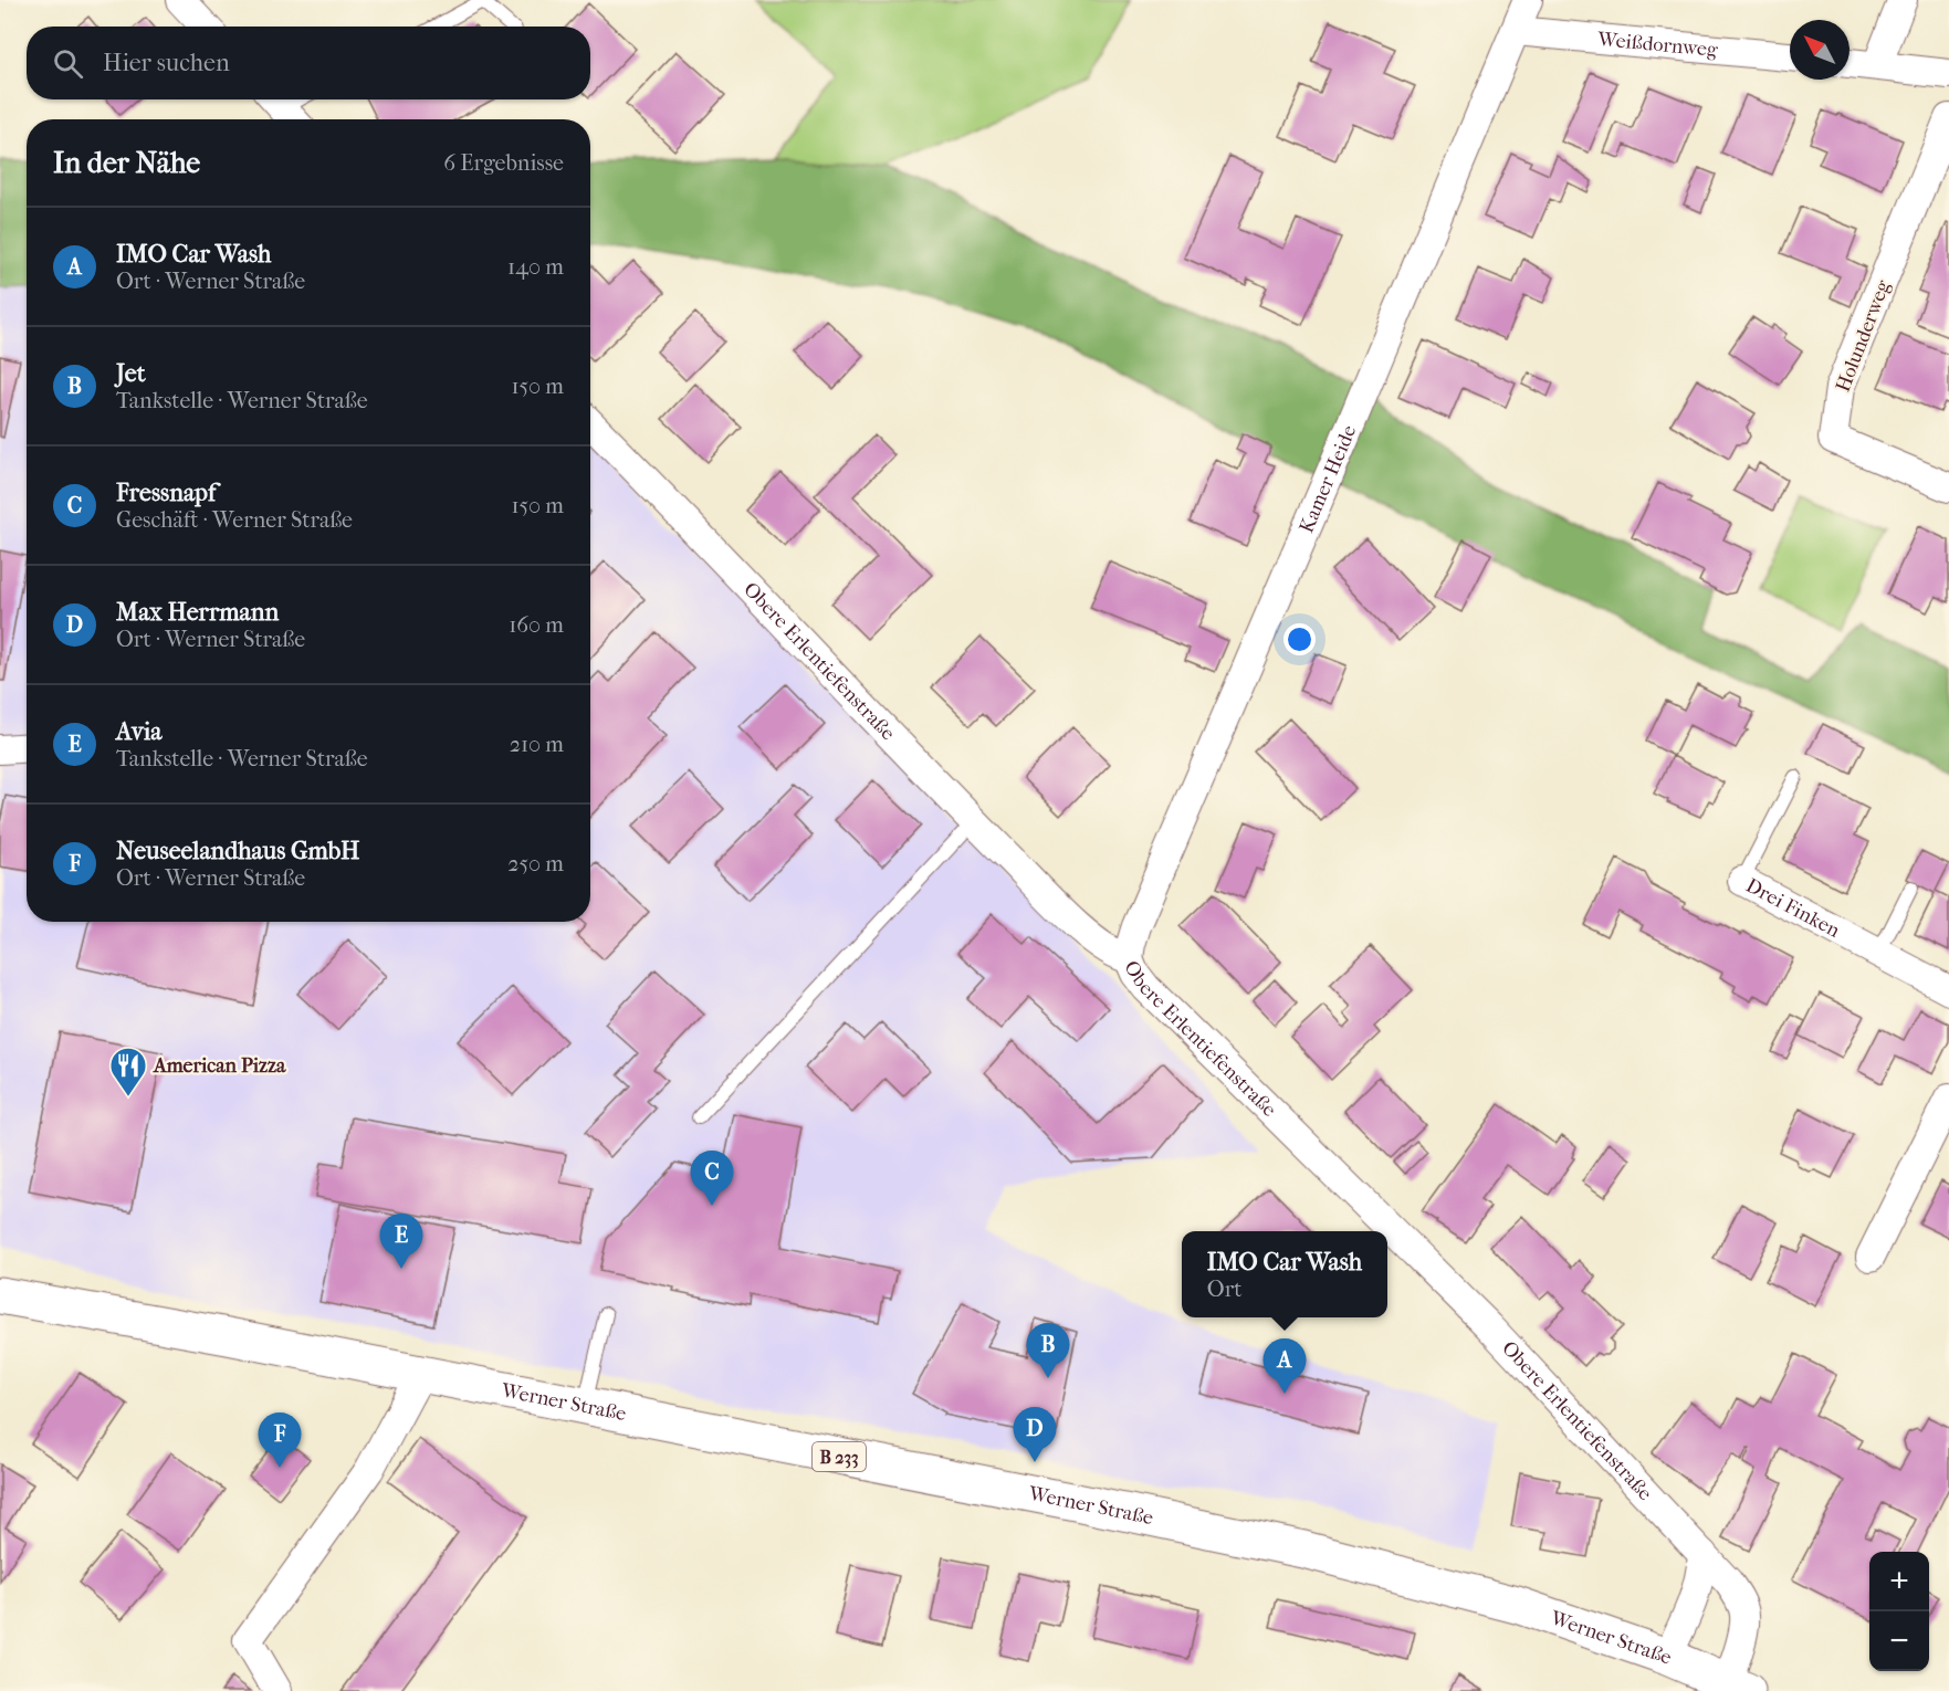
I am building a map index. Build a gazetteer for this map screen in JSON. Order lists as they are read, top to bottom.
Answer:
{
  "streets": {
    "main road": ["Werner Straße", "B 233"],
    "street": [
      "Weißdornweg",
      "Holunderweg",
      "Kamer Heide",
      "Obere Erlentiefenstraße",
      "Drei Finken"
    ]
  },
  "crossings": [
    ["Weißdornweg", "Kamer Heide"],
    ["Kamer Heide", "Obere Erlentiefenstraße"],
    ["Obere Erlentiefenstraße", "Werner Straße"]
  ],
  "places": {
    "restaurant": ["American Pizza"]
  },
  "north": "top left",
  "page": {
    "search": "Hier suchen",
    "heading": ["In der Nähe", "6 Ergebnisse"],
    "list": [
      {
        "mark": "A",
        "name": "IMO Car Wash",
        "note": "Ort · Werner Straße",
        "value": "140 m"
      },
      {
        "mark": "B",
        "name": "Jet",
        "note": "Tankstelle · Werner Straße",
        "value": "150 m"
      },
      {
        "mark": "C",
        "name": "Fressnapf",
        "note": "Geschäft · Werner Straße",
        "value": "150 m"
      },
      {
        "mark": "D",
        "name": "Max Herrmann",
        "note": "Ort · Werner Straße",
        "value": "160 m"
      },
      {
        "mark": "E",
        "name": "Avia",
        "note": "Tankstelle · Werner Straße",
        "value": "210 m"
      },
      {
        "mark": "F",
        "name": "Neuseelandhaus GmbH",
        "note": "Ort · Werner Straße",
        "value": "250 m"
      }
    ],
    "pins": [
      "C",
      "E",
      "B",
      "A",
      "D",
      "F"
    ],
    "popup": ["IMO Car Wash", "Ort"],
    "map_buttons": ["+", "−"]
  }
}
